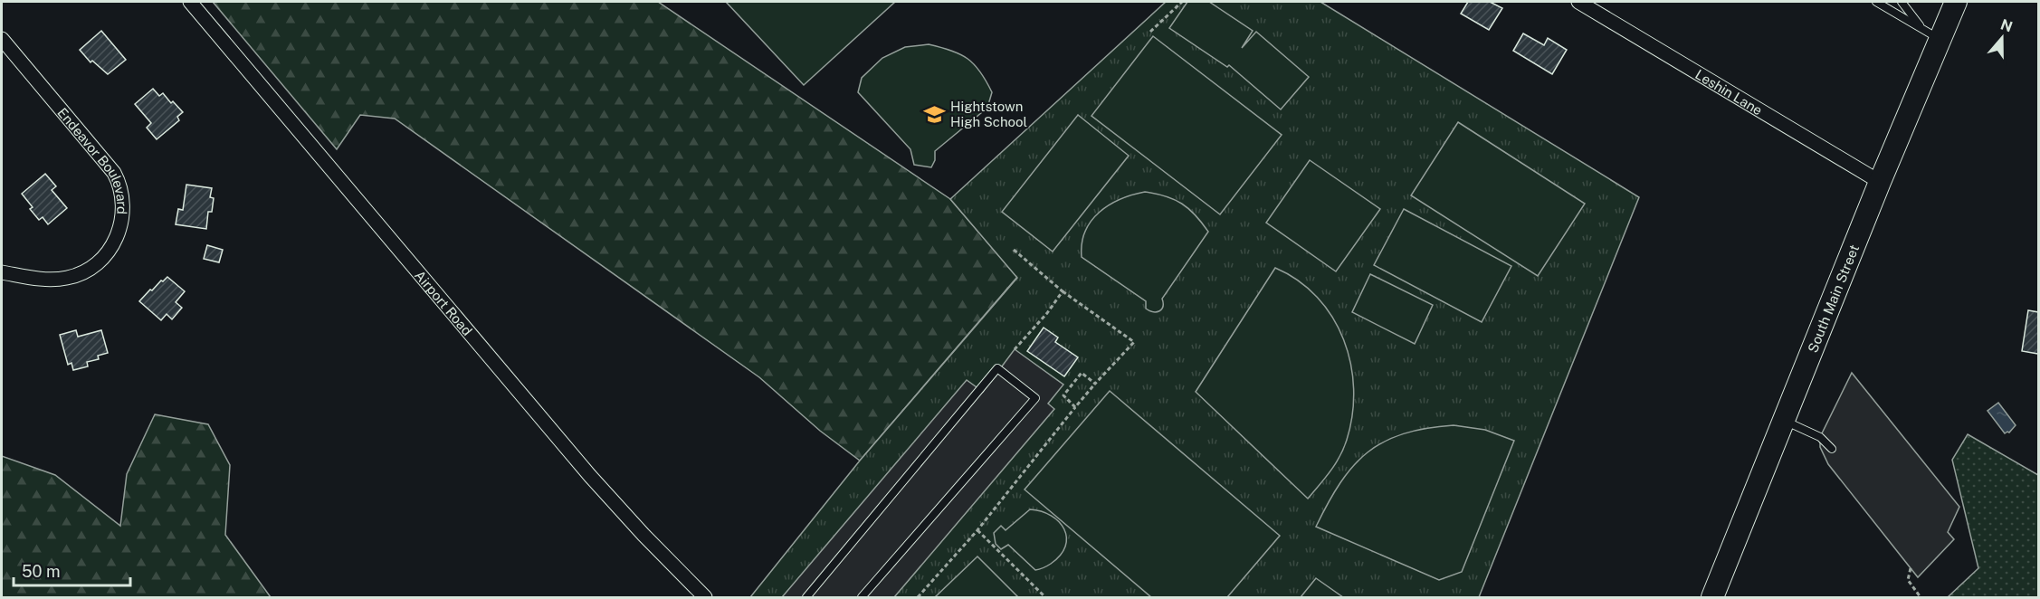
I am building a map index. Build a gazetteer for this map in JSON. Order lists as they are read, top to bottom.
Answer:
{
  "streets": {
    "main road": ["South Main Street"],
    "street": ["Leshin Lane", "Endeavor Boulevard", "Airport Road"]
  },
  "crossings": [
    ["Leshin Lane", "South Main Street"]
  ],
  "places": {
    "school or university": ["Hightstown High School"]
  },
  "scale_bar": "50 m",
  "north": "top"
}
